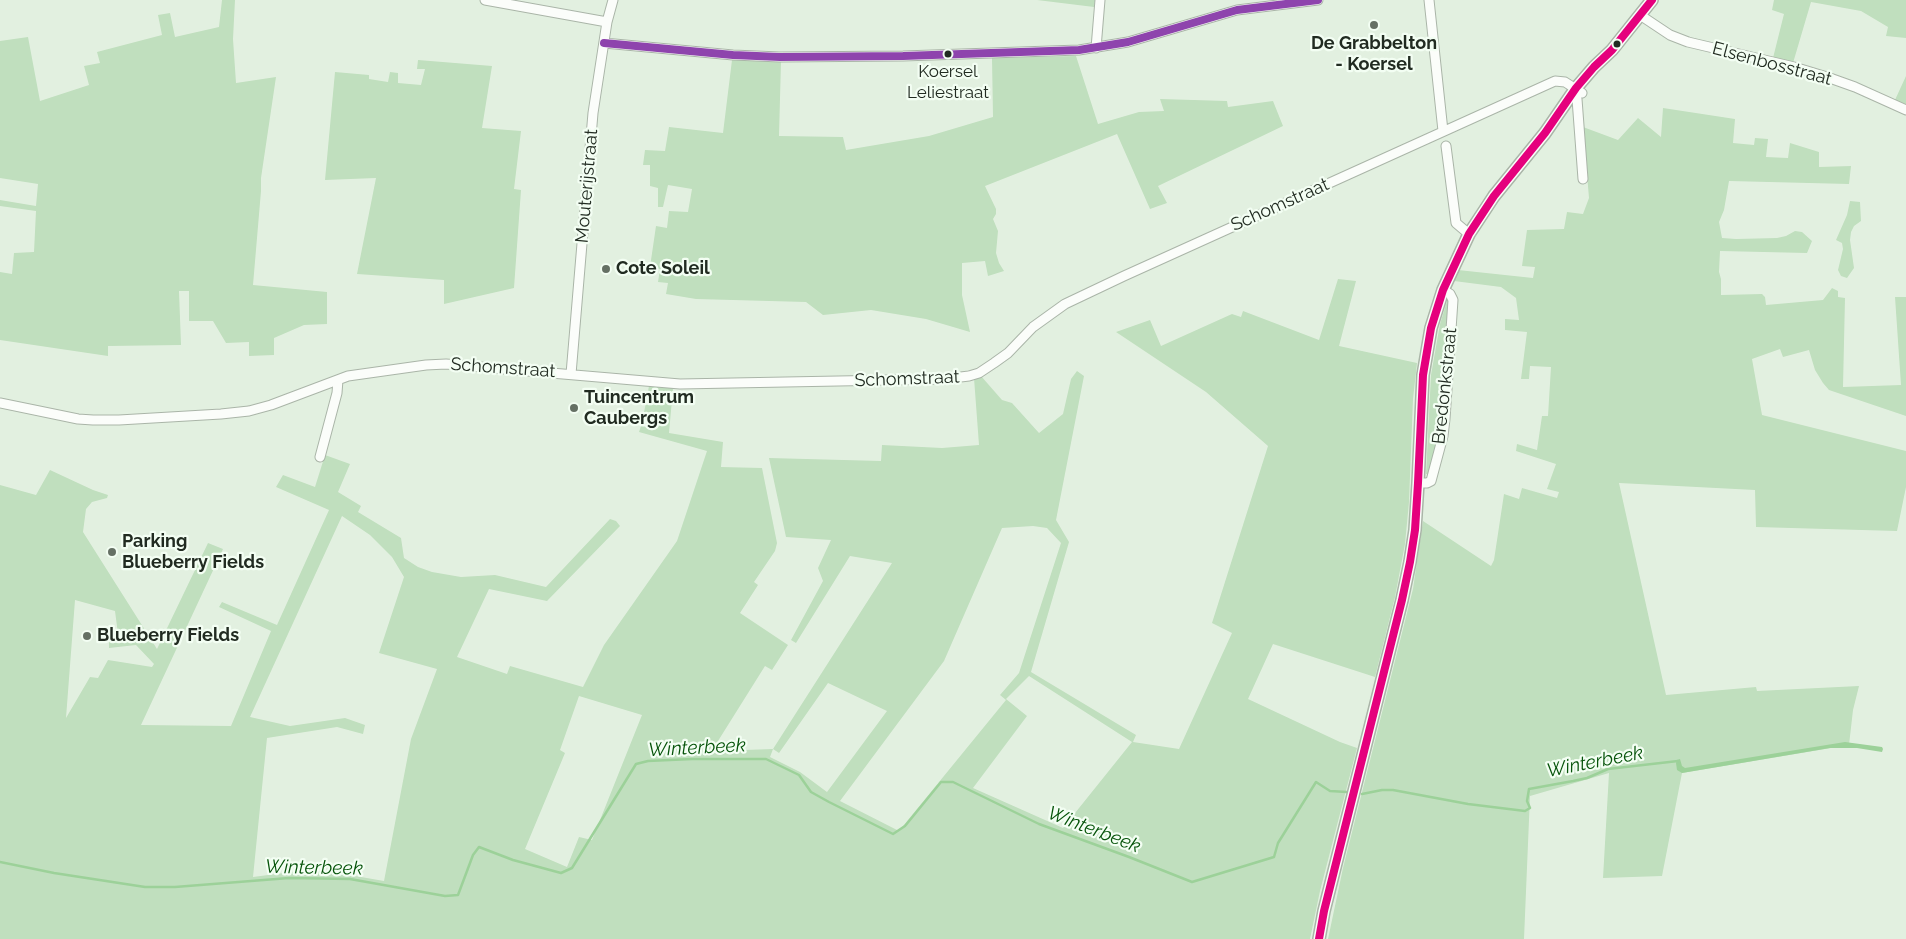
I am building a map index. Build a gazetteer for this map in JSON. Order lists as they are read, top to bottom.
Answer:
{
  "streets": {
    "street": [
      "Elsenbosstraat",
      "Mouterijstraat",
      "Schomstraat",
      "Bredonkstraat"
    ]
  },
  "crossings": [
    ["Mouterijstraat", "Schomstraat"]
  ],
  "water": ["Winterbeek"],
  "places": [
    "De Grabbelton - Koersel",
    "Koersel Leliestraat",
    "Cote Soleil",
    "Tuincentrum Caubergs",
    "Parking Blueberry Fields",
    "Blueberry Fields"
  ]
}
